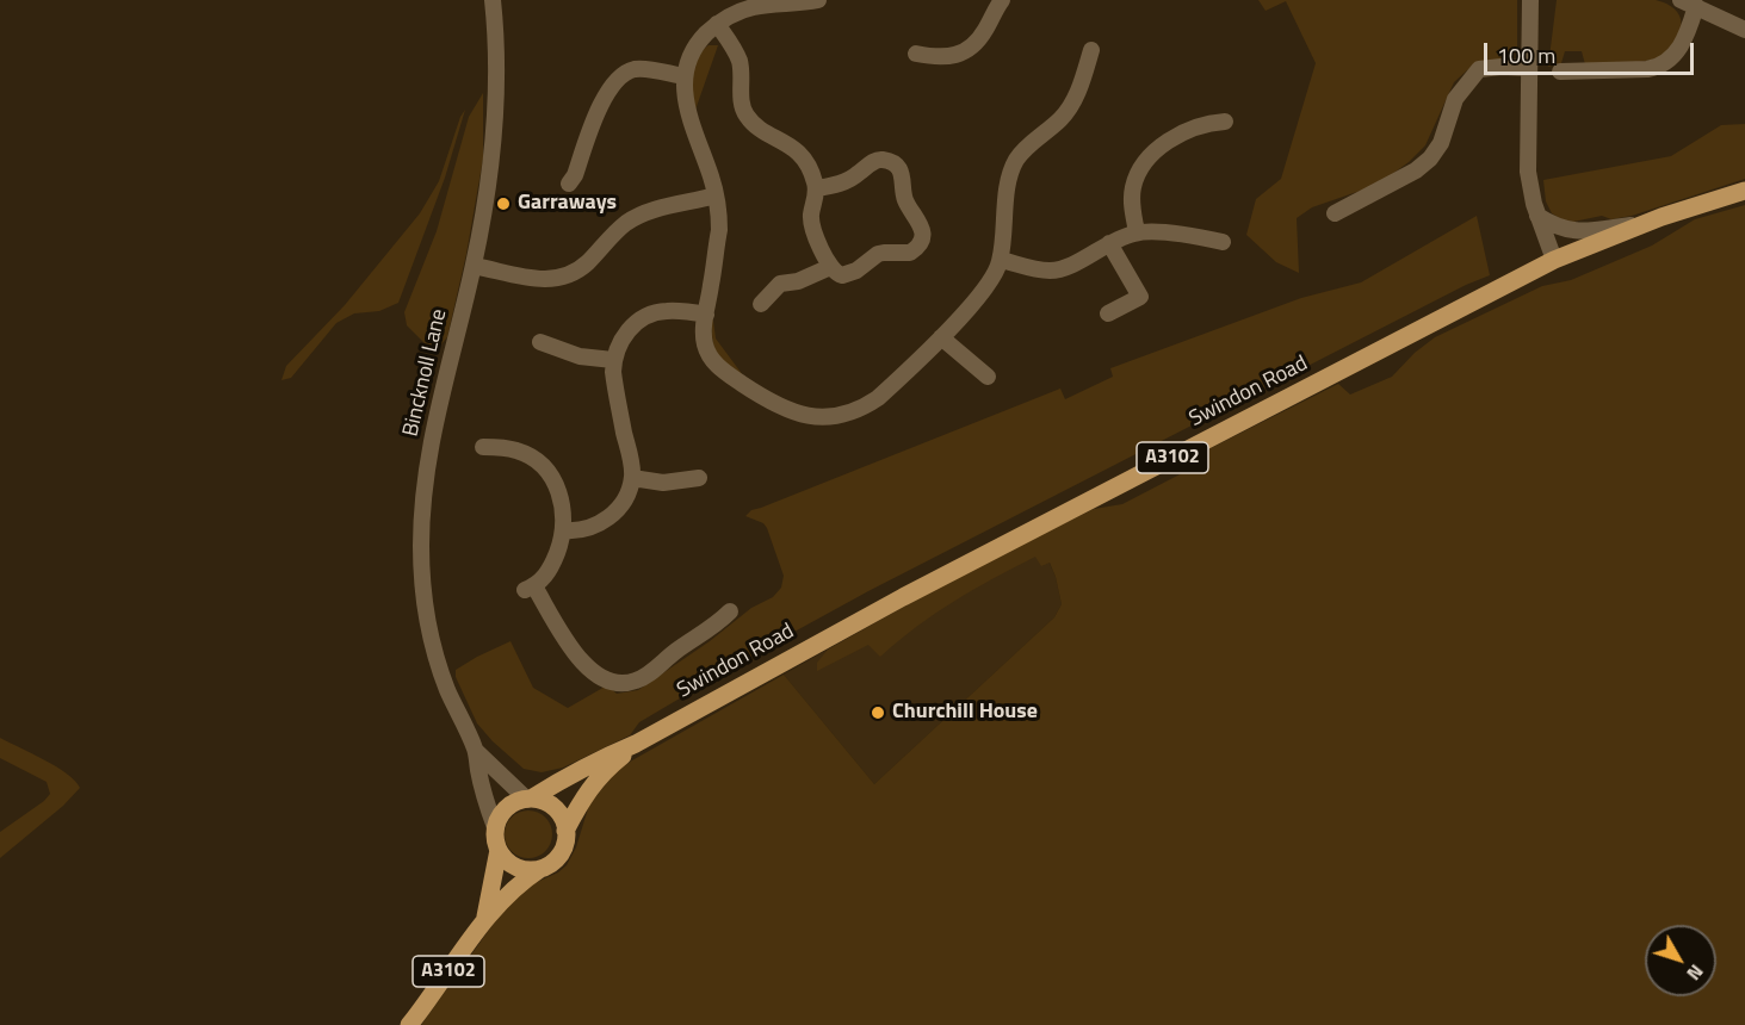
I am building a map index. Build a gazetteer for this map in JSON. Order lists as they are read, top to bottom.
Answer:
{
  "streets": {
    "main road": ["Swindon Road", "A3102"],
    "street": ["Bincknoll Lane"]
  },
  "crossings": [
    ["Bincknoll Lane", "Swindon Road"],
    ["Bincknoll Lane", "A3102"],
    ["Swindon Road", "A3102"]
  ],
  "places": ["Garraways", "Churchill House"],
  "scale_bar": "100 m",
  "north": "bottom right"
}
